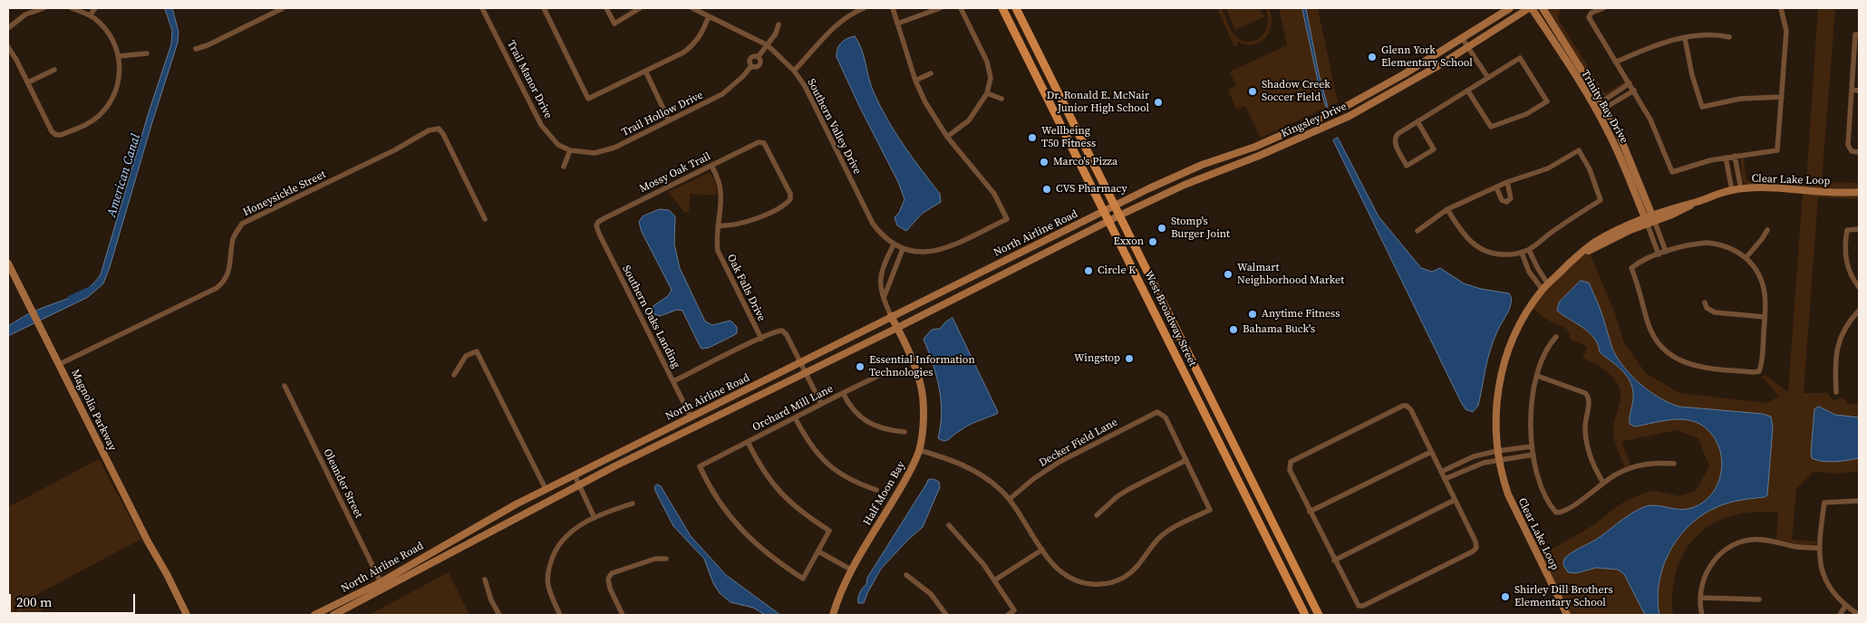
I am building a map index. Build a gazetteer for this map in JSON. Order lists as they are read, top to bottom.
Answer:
{
  "streets": {
    "main road": [
      "Trinity Bay Drive",
      "Kingsley Drive",
      "Clear Lake Loop",
      "North Airline Road",
      "West Broadway Street",
      "Magnolia Parkway",
      "Half Moon Bay"
    ],
    "street": [
      "Trail Manor Drive",
      "Trail Hollow Drive",
      "Southern Valley Drive",
      "Mossy Oak Trail",
      "Honeysickle Street",
      "Oak Falls Drive",
      "Southern Oaks Landing",
      "Orchard Mill Lane",
      "Decker Field Lane",
      "Oleander Street"
    ]
  },
  "crossings": [
    ["Trail Manor Drive", "Trail Hollow Drive"],
    ["Trinity Bay Drive", "Kingsley Drive"],
    ["Trinity Bay Drive", "Clear Lake Loop"],
    ["Trail Hollow Drive", "Southern Valley Drive"],
    ["Kingsley Drive", "North Airline Road"],
    ["Kingsley Drive", "West Broadway Street"],
    ["Southern Valley Drive", "Half Moon Bay"],
    ["Mossy Oak Trail", "Oak Falls Drive"],
    ["Mossy Oak Trail", "Southern Oaks Landing"],
    ["Honeysickle Street", "Magnolia Parkway"],
    ["North Airline Road", "Southern Oaks Landing"],
    ["North Airline Road", "West Broadway Street"],
    ["North Airline Road", "Oleander Street"],
    ["North Airline Road", "Half Moon Bay"]
  ],
  "water": ["American Canal"],
  "places": [
    "Glenn York Elementary School",
    "Shadow Creek Soccer Field",
    "Dr. Ronald E. McNair Junior High School",
    "Wellbeing T50 Fitness",
    "Marco's Pizza",
    "CVS Pharmacy",
    "Stomp's Burger Joint",
    "Exxon",
    "Circle K",
    "Walmart Neighborhood Market",
    "Anytime Fitness",
    "Bahama Buck's",
    "Wingstop",
    "Essential Information Technologies",
    "Shirley Dill Brothers Elementary School"
  ],
  "scale_bar": "200 m"
}
